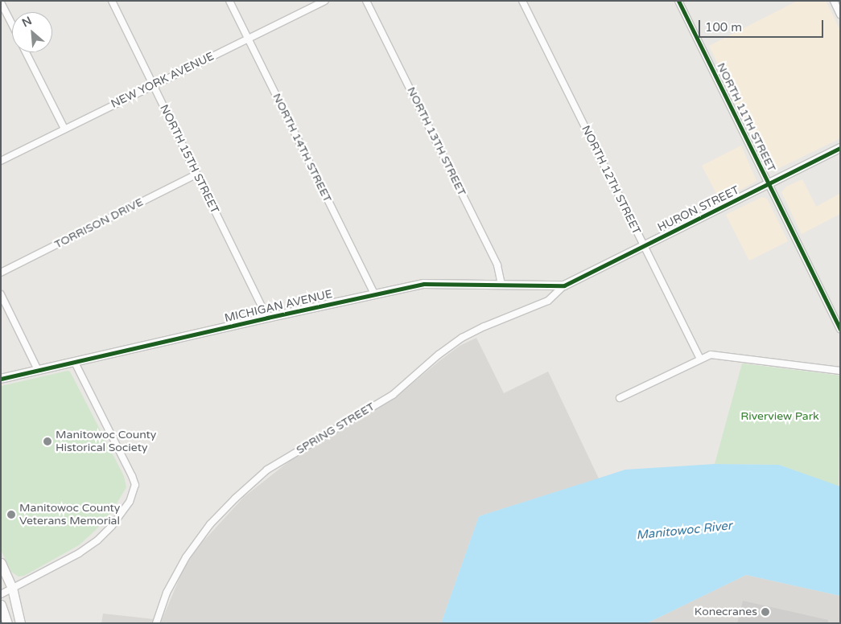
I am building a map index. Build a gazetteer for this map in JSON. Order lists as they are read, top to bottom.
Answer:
{
  "streets": {
    "street": [
      "NEW YORK AVENUE",
      "NORTH 11TH STREET",
      "NORTH 13TH STREET",
      "NORTH 14TH STREET",
      "NORTH 15TH STREET",
      "NORTH 12TH STREET",
      "HURON STREET",
      "TORRISON DRIVE",
      "MICHIGAN AVENUE",
      "SPRING STREET"
    ]
  },
  "crossings": [
    ["NEW YORK AVENUE", "NORTH 14TH STREET"],
    ["NEW YORK AVENUE", "NORTH 15TH STREET"],
    ["NORTH 11TH STREET", "HURON STREET"],
    ["NORTH 13TH STREET", "MICHIGAN AVENUE"],
    ["NORTH 14TH STREET", "MICHIGAN AVENUE"],
    ["NORTH 15TH STREET", "TORRISON DRIVE"],
    ["NORTH 15TH STREET", "MICHIGAN AVENUE"],
    ["NORTH 12TH STREET", "HURON STREET"],
    ["HURON STREET", "MICHIGAN AVENUE"],
    ["HURON STREET", "SPRING STREET"],
    ["MICHIGAN AVENUE", "SPRING STREET"]
  ],
  "water": ["Manitowoc River"],
  "parks": ["Riverview Park"],
  "places": ["Manitowoc County Historical Society", "Manitowoc County Veterans Memorial", "Konecranes"],
  "scale_bar": "100 m",
  "north": "top left"
}
